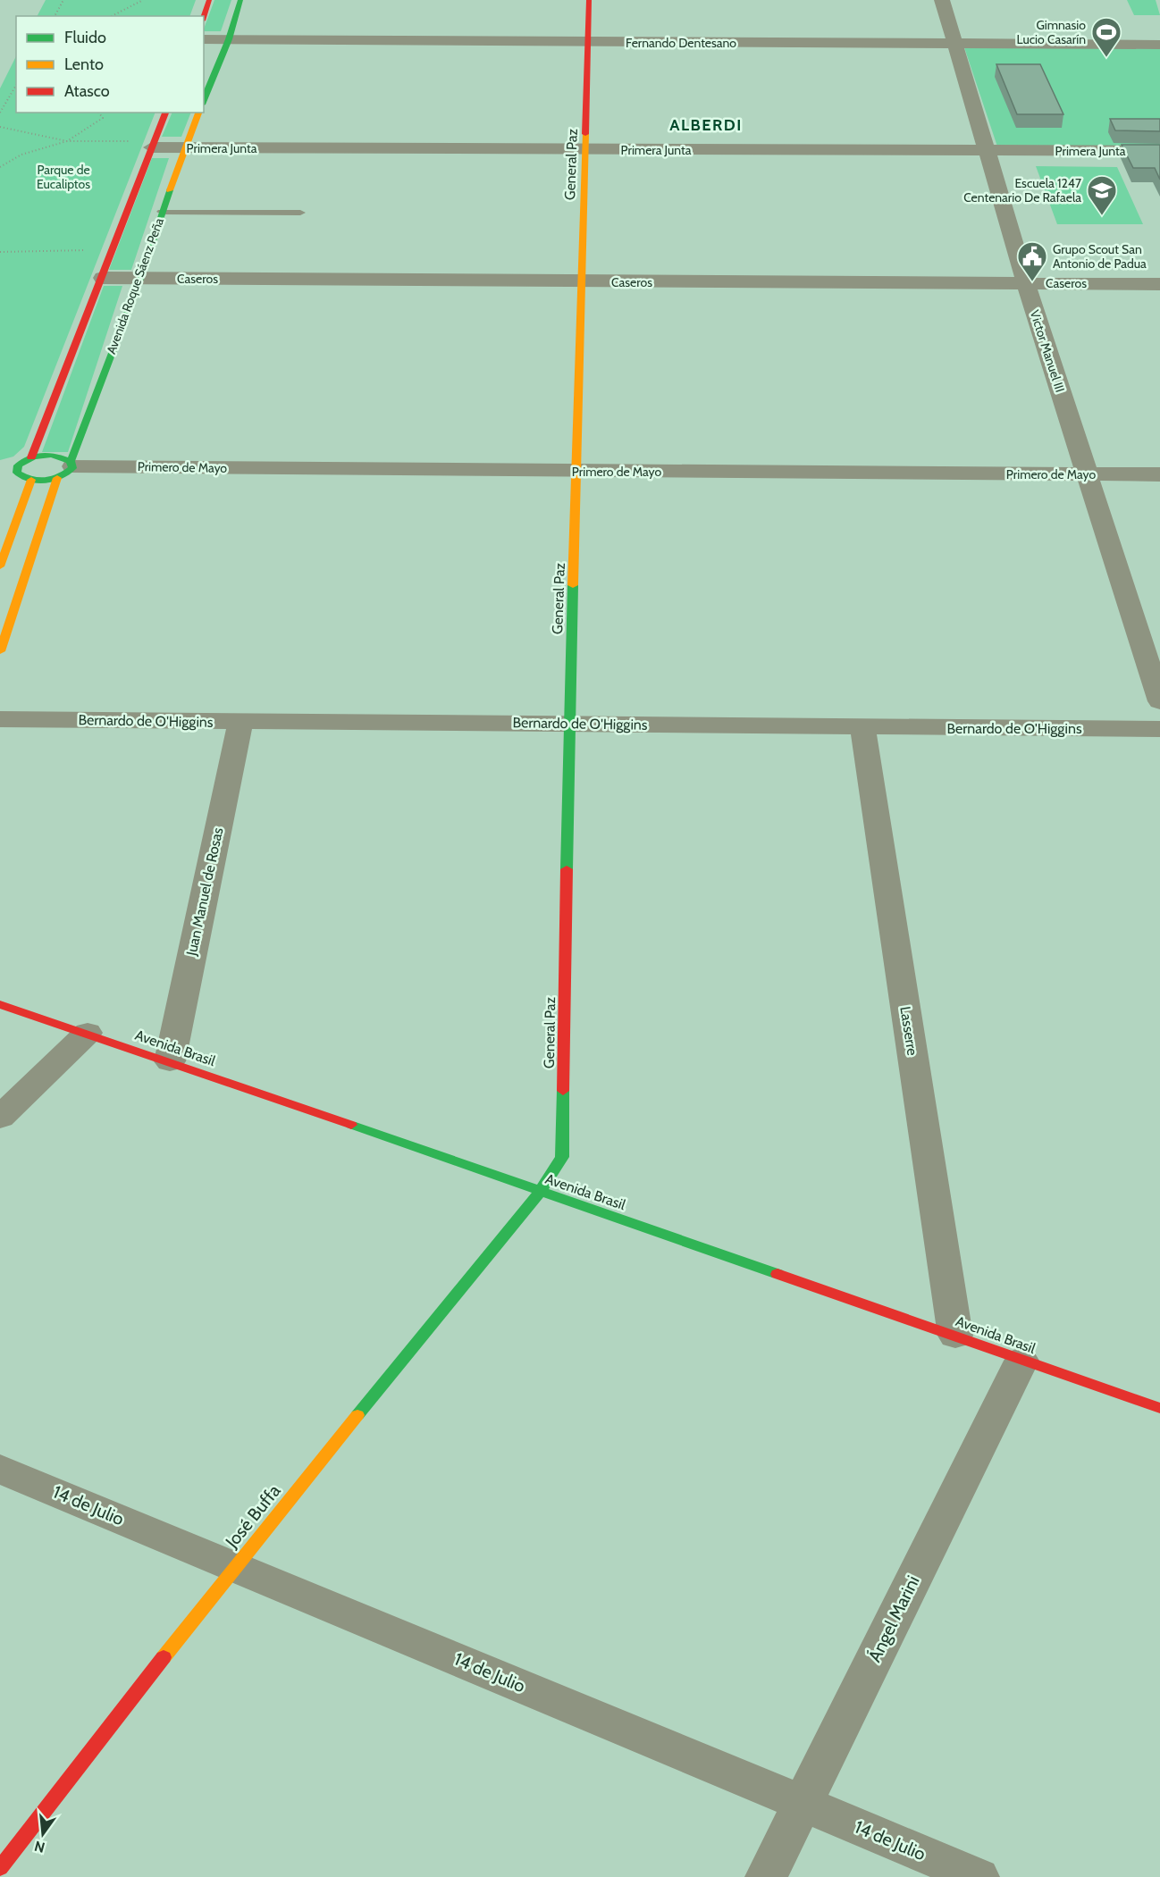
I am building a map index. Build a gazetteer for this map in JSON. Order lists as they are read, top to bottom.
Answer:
{
  "streets": {
    "street": [
      "Fernando Dentesano",
      "Primera Junta",
      "General Paz",
      "Caseros",
      "Avenida Roque Sáenz Peña",
      "Victor Manuel III",
      "Primero de Mayo",
      "Bernardo de O'Higgins",
      "Juan Manuel de Rosas",
      "Lasserre",
      "Avenida Brasil",
      "14 de Julio",
      "José Buffa",
      "Ángel Marini"
    ]
  },
  "crossings": [
    ["Fernando Dentesano", "General Paz"],
    ["Fernando Dentesano", "Victor Manuel III"],
    ["Primera Junta", "General Paz"],
    ["Primera Junta", "Avenida Roque Sáenz Peña"],
    ["Primera Junta", "Victor Manuel III"],
    ["General Paz", "Caseros"],
    ["General Paz", "Primero de Mayo"],
    ["General Paz", "Bernardo de O'Higgins"],
    ["General Paz", "Avenida Brasil"],
    ["General Paz", "José Buffa"],
    ["Caseros", "Avenida Roque Sáenz Peña"],
    ["Caseros", "Victor Manuel III"],
    ["Avenida Roque Sáenz Peña", "Primero de Mayo"],
    ["Victor Manuel III", "Primero de Mayo"],
    ["Bernardo de O'Higgins", "Juan Manuel de Rosas"],
    ["Bernardo de O'Higgins", "Lasserre"],
    ["Juan Manuel de Rosas", "Avenida Brasil"],
    ["Lasserre", "Avenida Brasil"],
    ["Avenida Brasil", "José Buffa"],
    ["Avenida Brasil", "Ángel Marini"],
    ["14 de Julio", "José Buffa"],
    ["14 de Julio", "Ángel Marini"]
  ],
  "districts": ["ALBERDI"],
  "parks": ["Parque de Eucaliptos"],
  "places": {
    "sports": ["Gimnasio Lucio Casarín"],
    "school or university": ["Escuela 1247 Centenario De Rafaela"],
    "public building": ["Grupo Scout San Antonio de Padua"]
  },
  "legend": ["Fluido", "Lento", "Atasco"],
  "north": "bottom"
}
